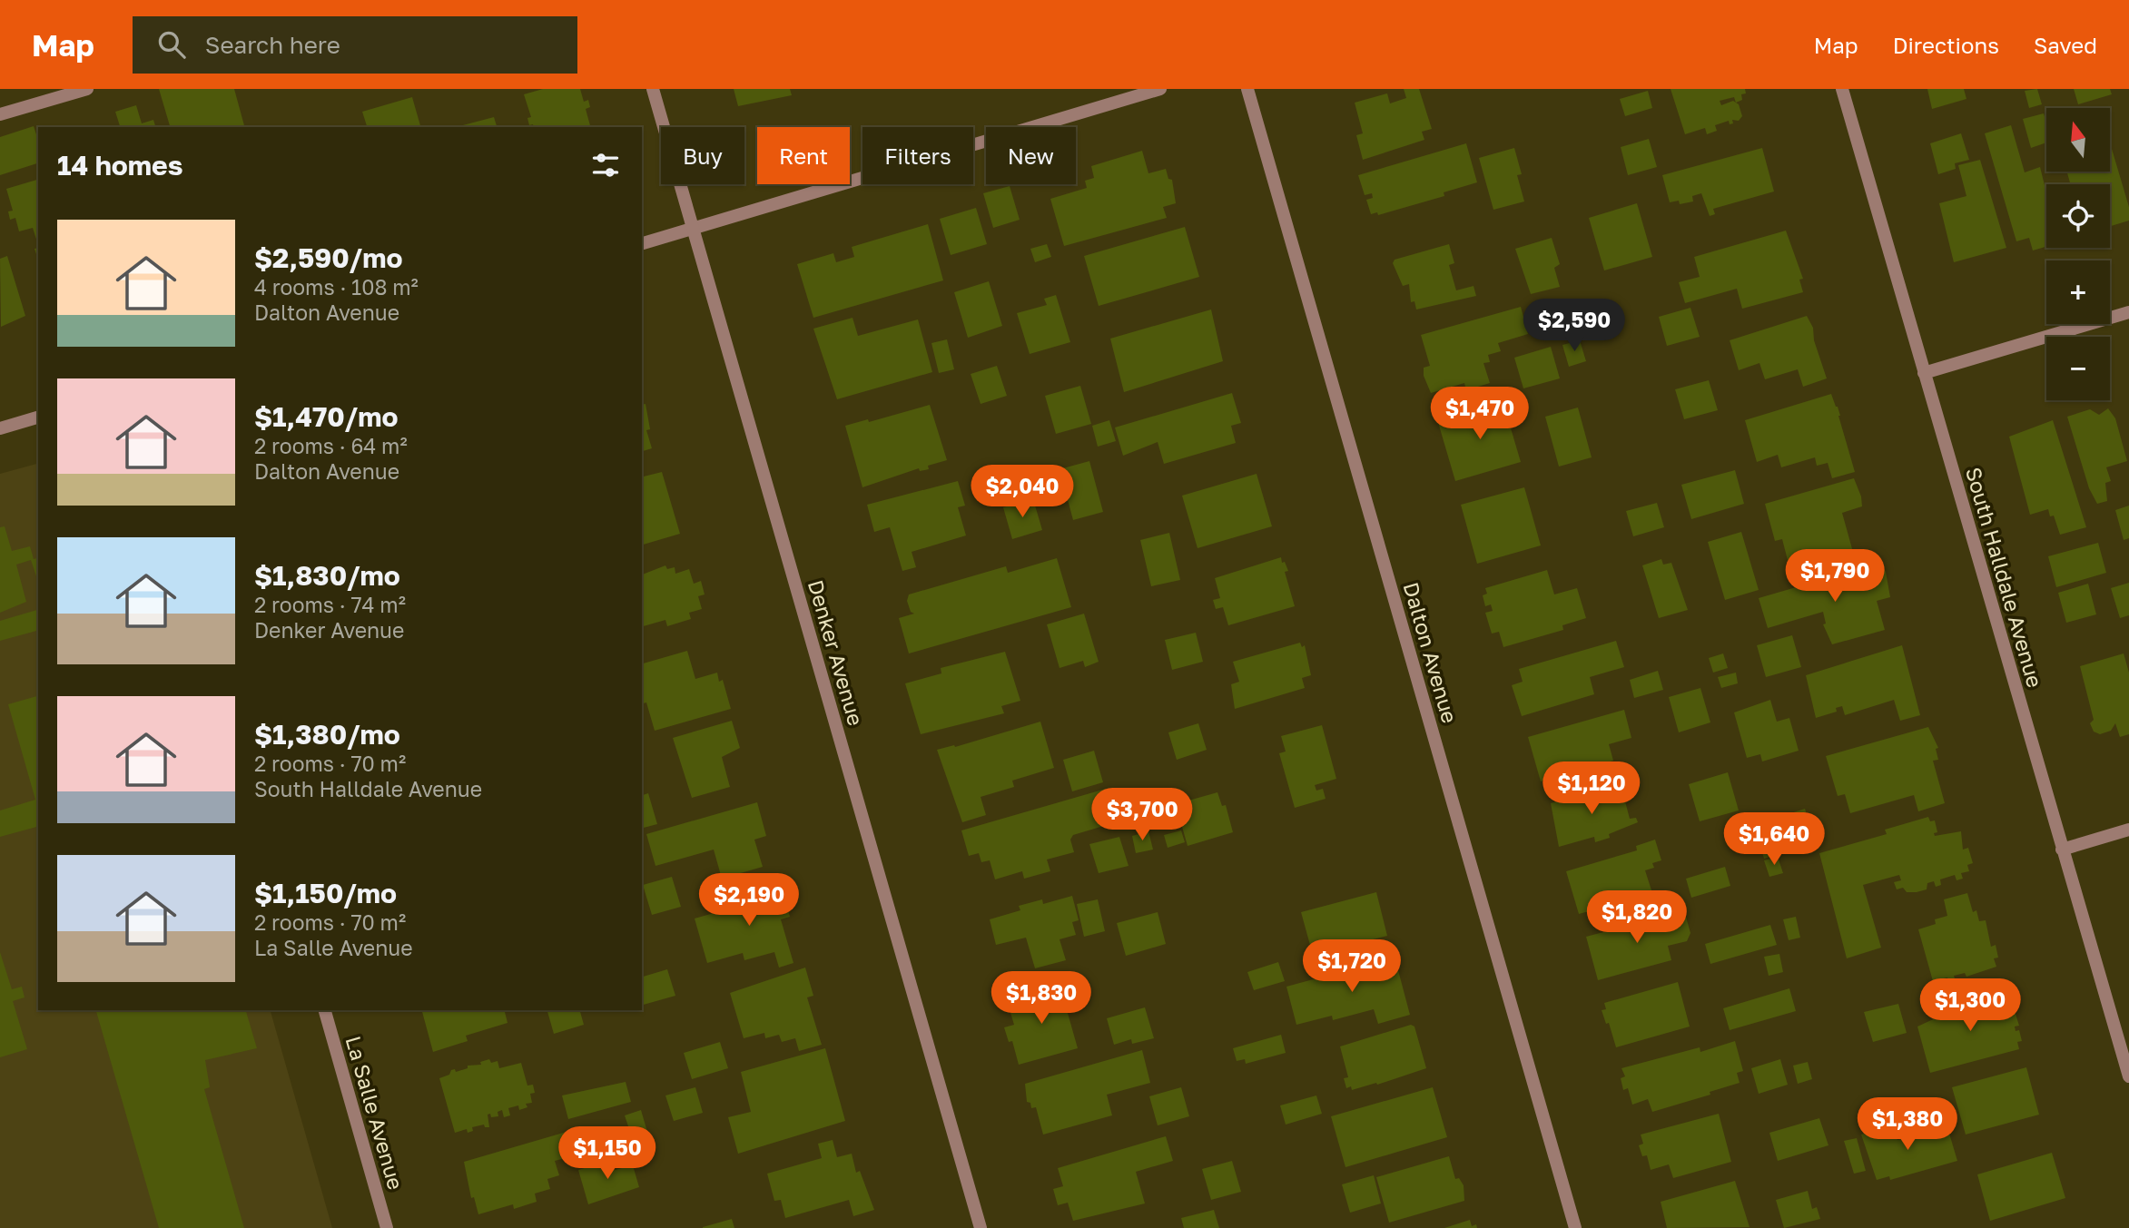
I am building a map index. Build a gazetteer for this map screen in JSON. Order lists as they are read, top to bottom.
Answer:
{
  "streets": {
    "street": [
      "South Halldale Avenue",
      "Denker Avenue",
      "Dalton Avenue",
      "La Salle Avenue"
    ]
  },
  "north": "top",
  "page": {
    "header": "Map",
    "search": "Search here",
    "nav": ["Map", "Directions", "Saved"],
    "map_buttons": ["+", "−"],
    "chip": [
      "Buy",
      "Rent",
      "Filters",
      "New"
    ],
    "heading": "14 homes",
    "list": [
      {
        "name": "$2,590/mo",
        "note": "4 rooms · 108 m² · Dalton Avenue"
      },
      {
        "name": "$1,470/mo",
        "note": "2 rooms · 64 m² · Dalton Avenue"
      },
      {
        "name": "$1,830/mo",
        "note": "2 rooms · 74 m² · Denker Avenue"
      },
      {
        "name": "$1,380/mo",
        "note": "2 rooms · 70 m² · South Halldale Avenue"
      },
      {
        "name": "$1,150/mo",
        "note": "2 rooms · 70 m² · La Salle Avenue"
      }
    ],
    "price": [
      "$2,590",
      "$1,470",
      "$2,040",
      "$1,790",
      "$1,120",
      "$3,700",
      "$1,640",
      "$2,190",
      "$1,820",
      "$1,720",
      "$1,830",
      "$1,300",
      "$1,380",
      "$1,150"
    ]
  }
}
